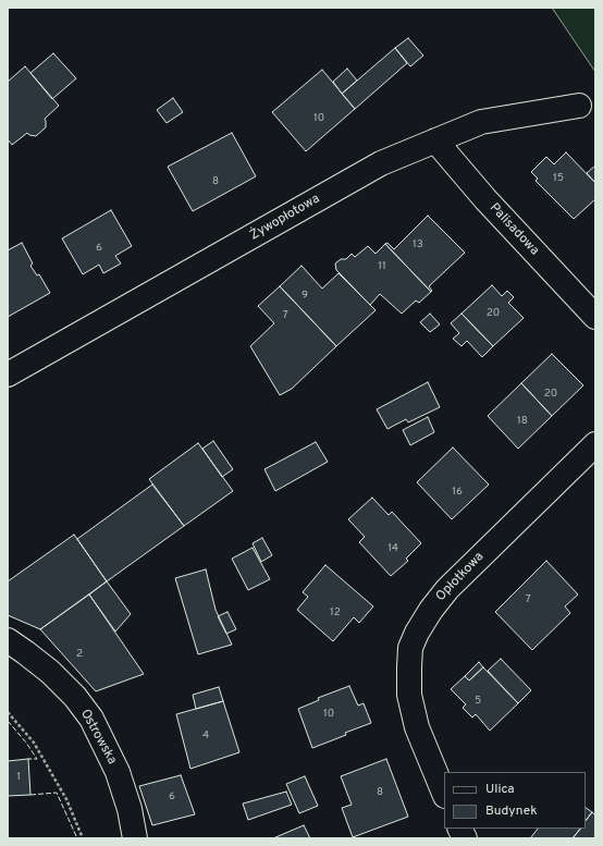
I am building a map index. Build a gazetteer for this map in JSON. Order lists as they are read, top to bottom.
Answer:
{
  "streets": {
    "street": [
      "Żywopłotowa",
      "Palisadowa",
      "Opłotkowa",
      "Ostrowska"
    ]
  },
  "crossings": [
    ["Żywopłotowa", "Palisadowa"]
  ],
  "house_numbers": [
    "10",
    "15",
    "8",
    "13",
    "6",
    "11",
    "9",
    "20",
    "7",
    "20",
    "18",
    "16",
    "14",
    "7",
    "12",
    "2",
    "5",
    "10",
    "4",
    "1",
    "8",
    "6"
  ],
  "legend": ["Ulica", "Budynek"]
}
